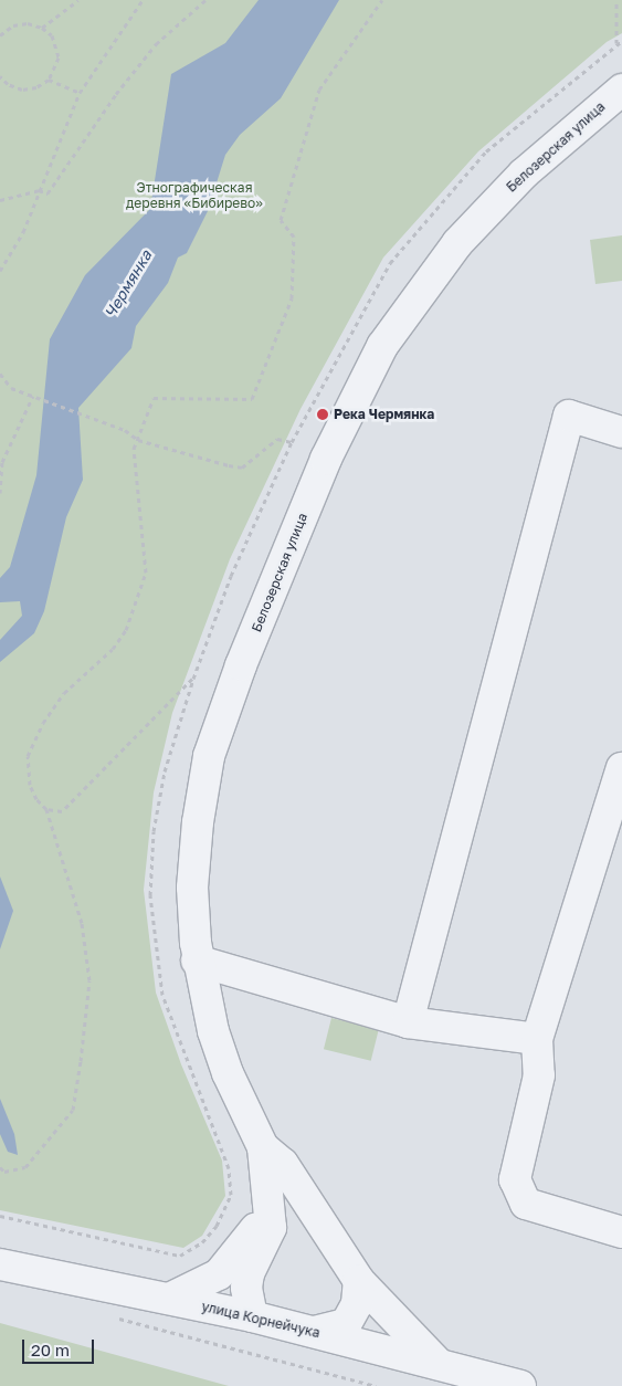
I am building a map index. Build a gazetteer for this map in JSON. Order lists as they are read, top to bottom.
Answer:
{
  "streets": {
    "street": ["Белозерская улица", "улица Корнейчука"]
  },
  "crossings": [
    ["Белозерская улица", "улица Корнейчука"]
  ],
  "water": ["Чермянка"],
  "parks": ["Этнографическая деревня «Бибирево»"],
  "places": ["Река Чермянка"],
  "scale_bar": "20 m"
}
